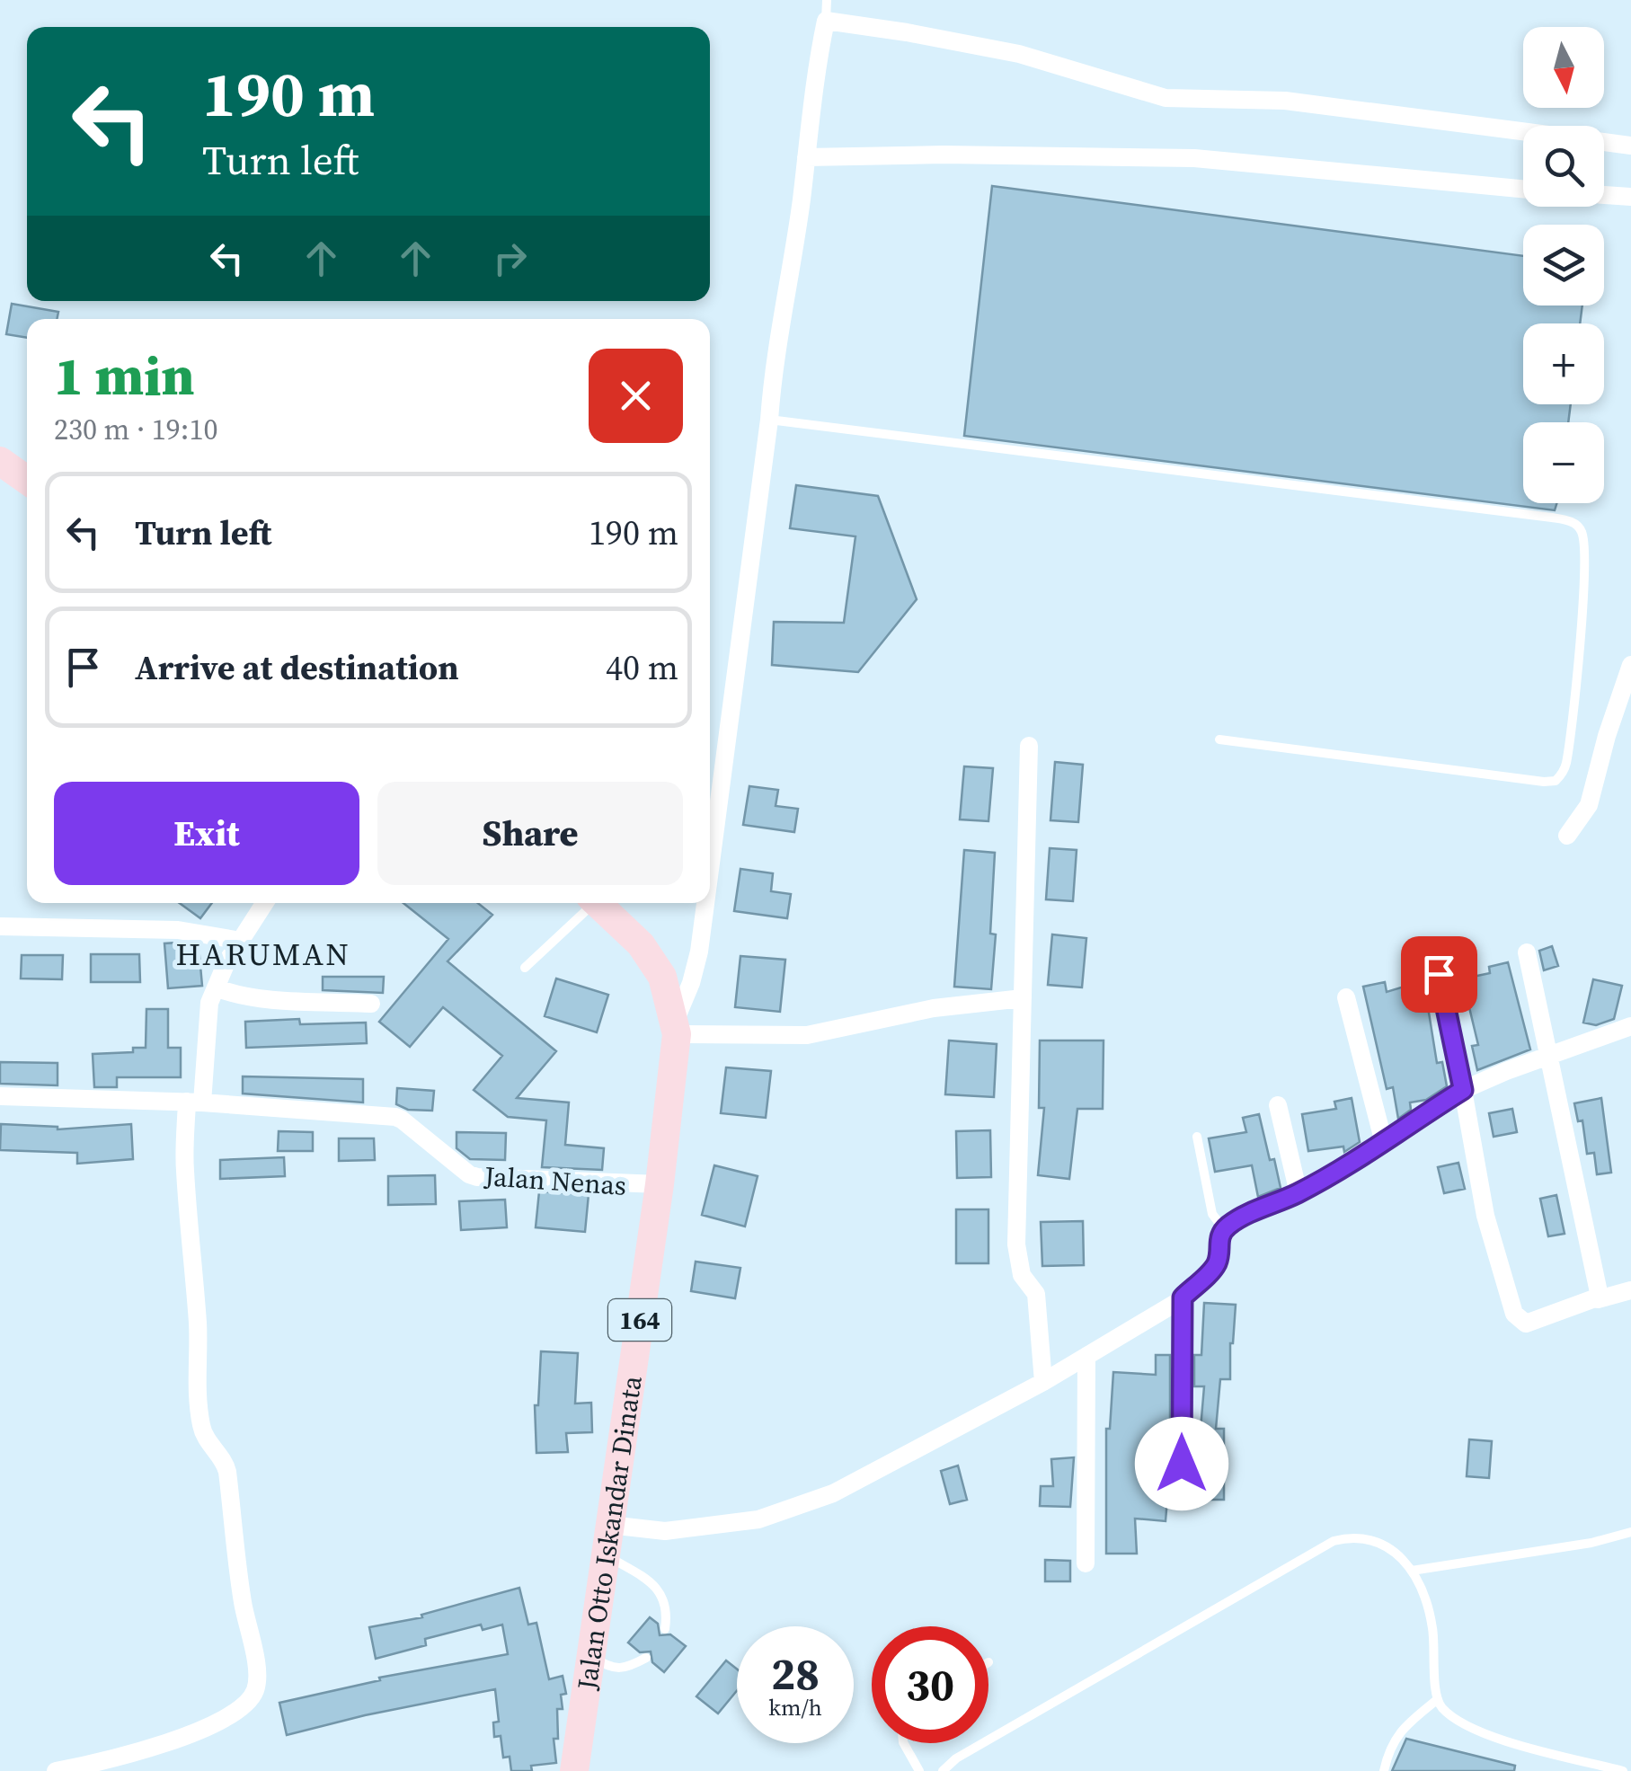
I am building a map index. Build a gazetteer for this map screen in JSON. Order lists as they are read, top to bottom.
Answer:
{
  "streets": {
    "main road": ["164", "Jalan Otto Iskandar Dinata"],
    "street": ["Jalan Nenas"]
  },
  "crossings": [
    ["Jalan Nenas", "Jalan Otto Iskandar Dinata"]
  ],
  "districts": ["HARUMAN"],
  "north": "bottom",
  "page": {
    "map_buttons": ["+", "−"],
    "turn": ["190 m", "Turn left"],
    "heading": ["1 min", "230 m · 19:10"],
    "list": [
      {
        "name": "Turn left",
        "value": "190 m"
      },
      {
        "name": "Arrive at destination",
        "value": "40 m"
      }
    ],
    "buttons": ["Exit", "Share"],
    "speed": "28 km/h",
    "limit": "30"
  }
}
